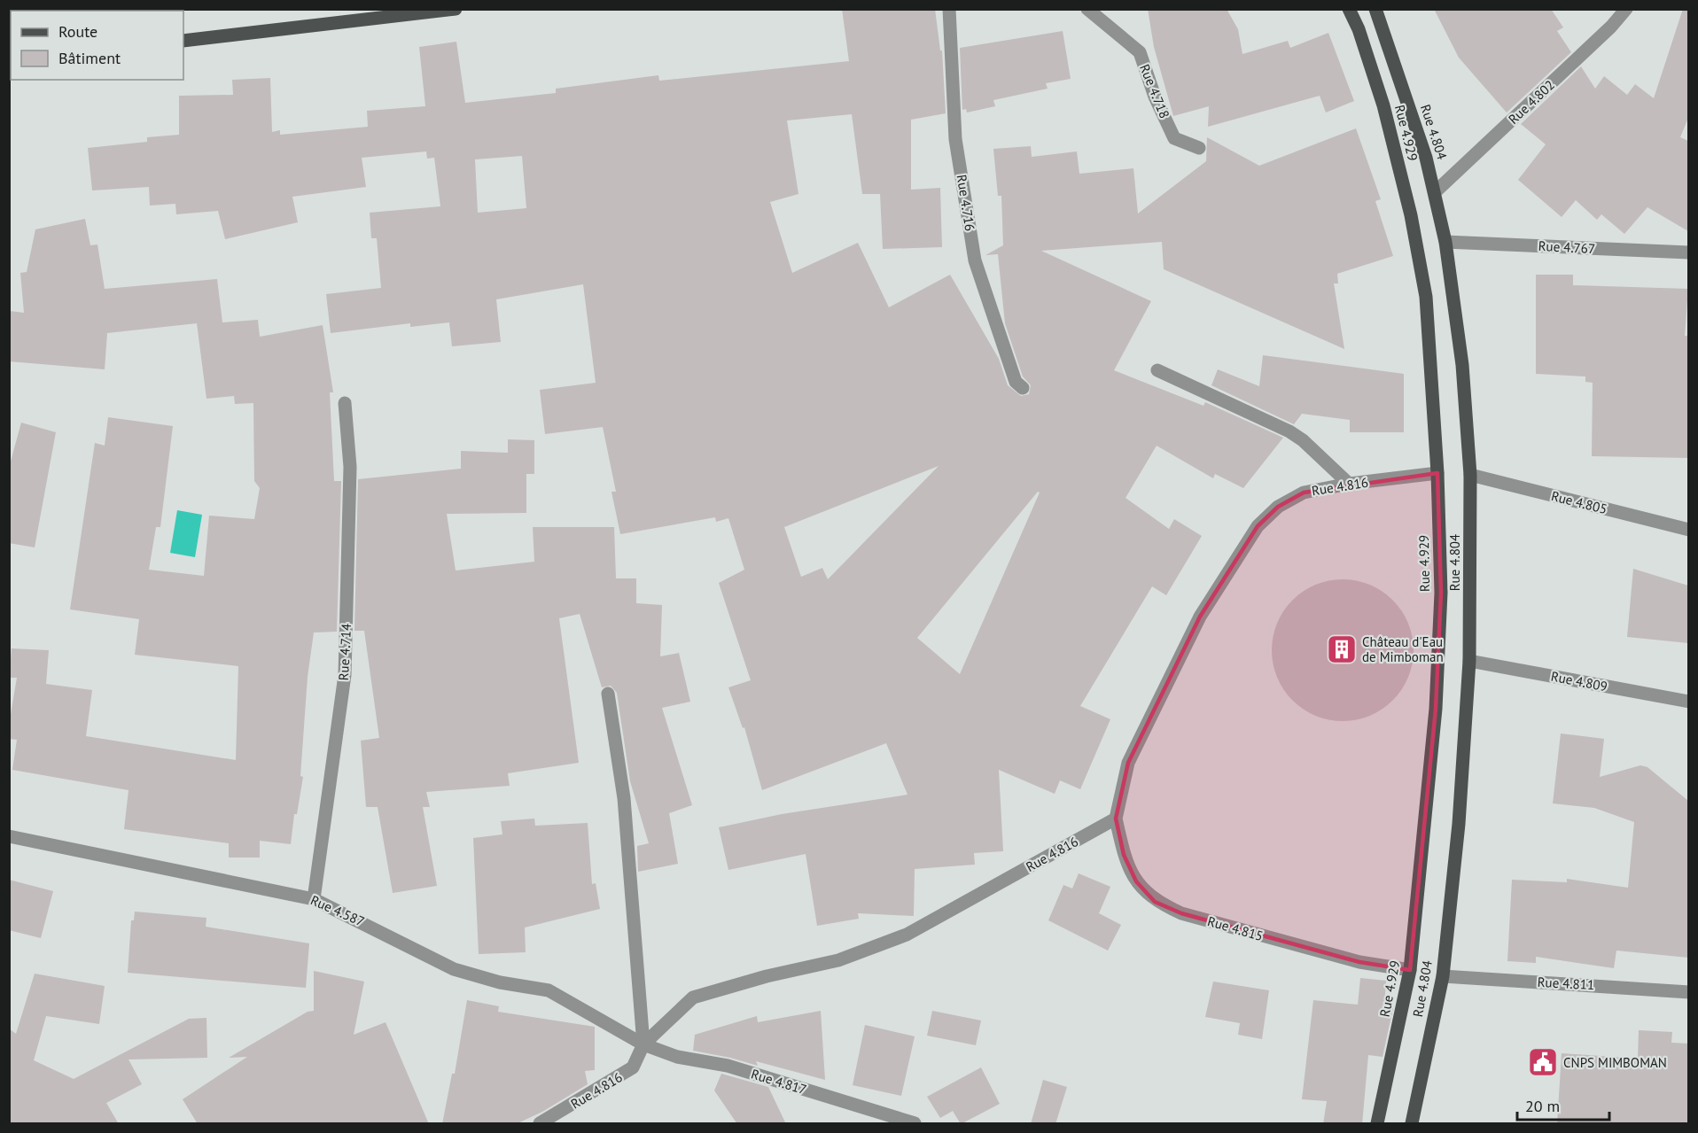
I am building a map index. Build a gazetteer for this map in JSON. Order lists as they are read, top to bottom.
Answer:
{
  "streets": {
    "main road": ["Rue 4.804", "Rue 4.929"],
    "street": [
      "Rue 4.718",
      "Rue 4.802",
      "Rue 4.716",
      "Rue 4.767",
      "Rue 4.816",
      "Rue 4.805",
      "Rue 4.714",
      "Rue 4.809",
      "Rue 4.587",
      "Rue 4.815",
      "Rue 4.811",
      "Rue 4.817"
    ]
  },
  "crossings": [
    ["Rue 4.802", "Rue 4.804"],
    ["Rue 4.804", "Rue 4.767"],
    ["Rue 4.804", "Rue 4.805"],
    ["Rue 4.804", "Rue 4.809"],
    ["Rue 4.804", "Rue 4.811"],
    ["Rue 4.929", "Rue 4.816"],
    ["Rue 4.929", "Rue 4.815"],
    ["Rue 4.816", "Rue 4.587"],
    ["Rue 4.816", "Rue 4.815"],
    ["Rue 4.816", "Rue 4.817"],
    ["Rue 4.714", "Rue 4.587"],
    ["Rue 4.587", "Rue 4.817"]
  ],
  "places": {
    "building": ["Château d'Eau de Mimboman"],
    "public building": ["CNPS MIMBOMAN"]
  },
  "legend": ["Route", "Bâtiment"],
  "scale_bar": "20 m"
}
